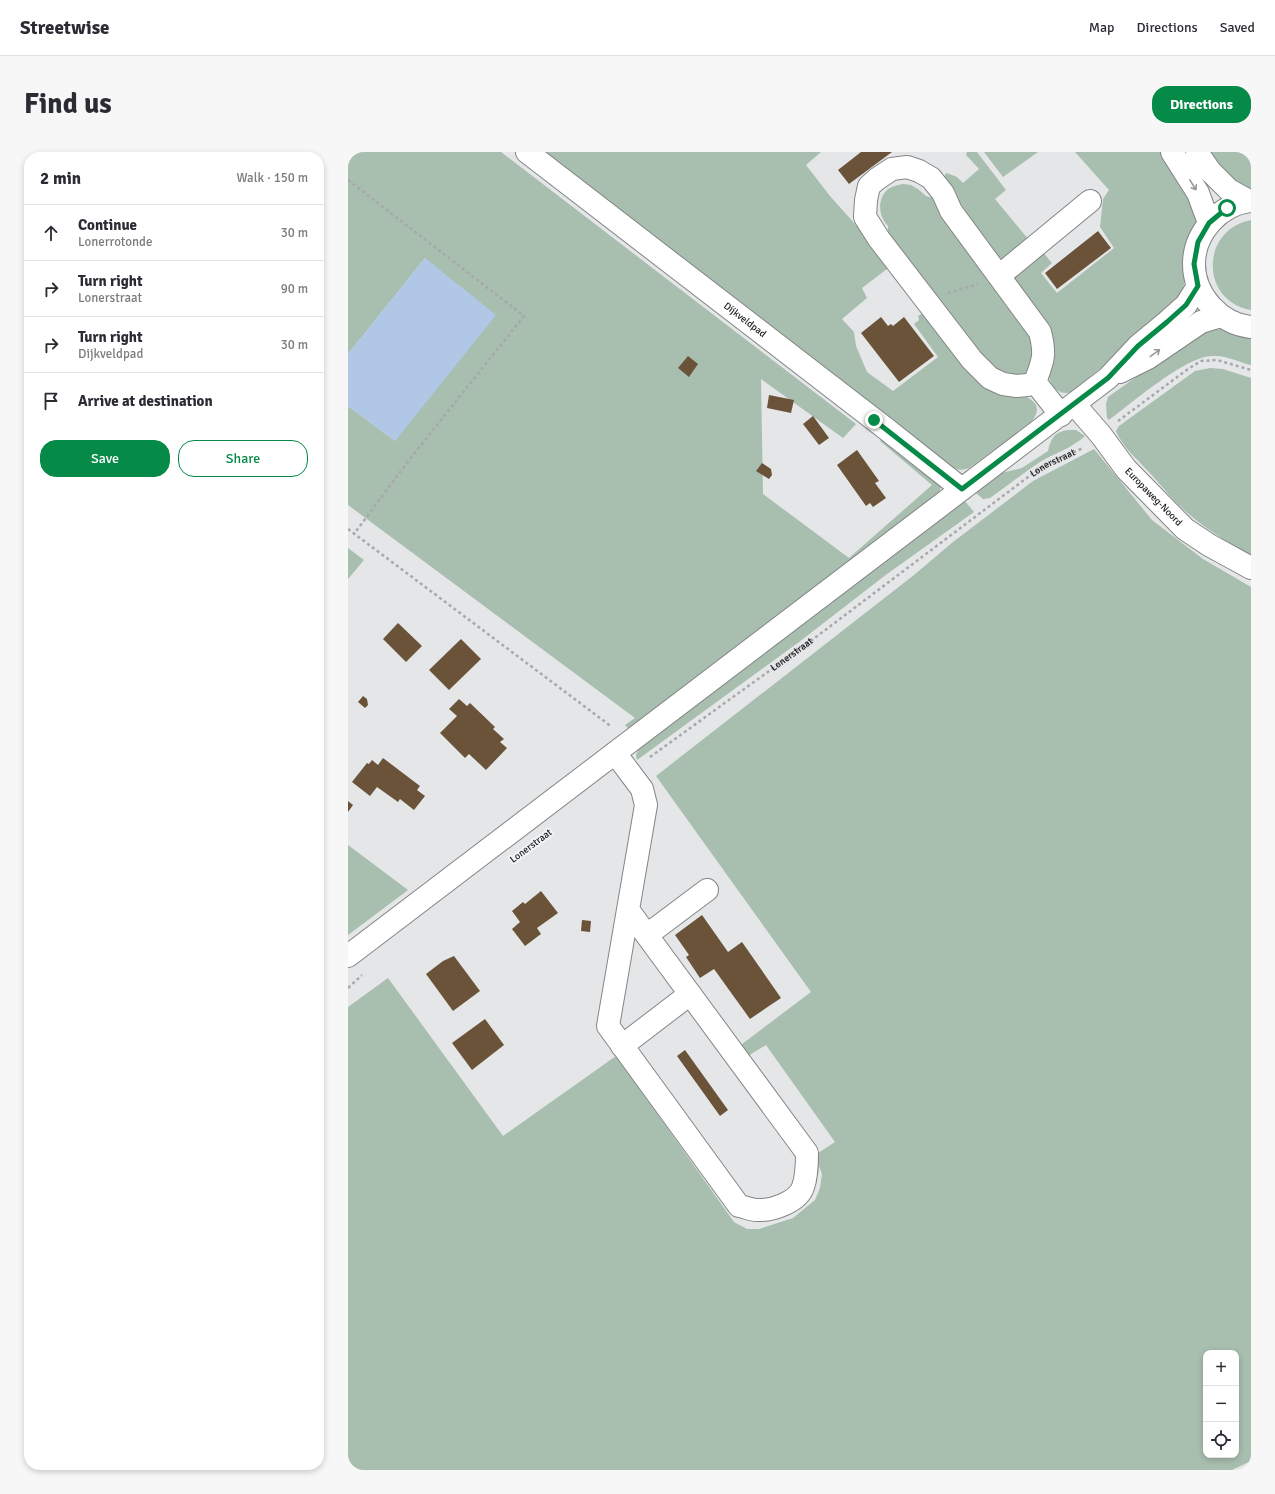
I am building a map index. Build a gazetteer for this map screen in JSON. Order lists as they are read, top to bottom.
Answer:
{
  "streets": {
    "street": ["Dijkveldpad", "Europaweg-Noord"],
    "path": ["Lonerstraat"]
  },
  "crossings": [
    ["Lonerstraat", "Europaweg-Noord"]
  ],
  "page": {
    "header": "Streetwise",
    "nav": ["Map", "Directions", "Saved"],
    "buttons": [
      "Directions",
      ["Save", "Share"]
    ],
    "title": "Find us",
    "heading": ["2 min", "Walk · 150 m"],
    "list": [
      ["Continue", "Lonerrotonde", "30 m"],
      ["Turn right", "Lonerstraat", "90 m"],
      ["Turn right", "Dijkveldpad", "30 m"],
      "Arrive at destination"
    ],
    "map_buttons": ["+", "−"]
  }
}
